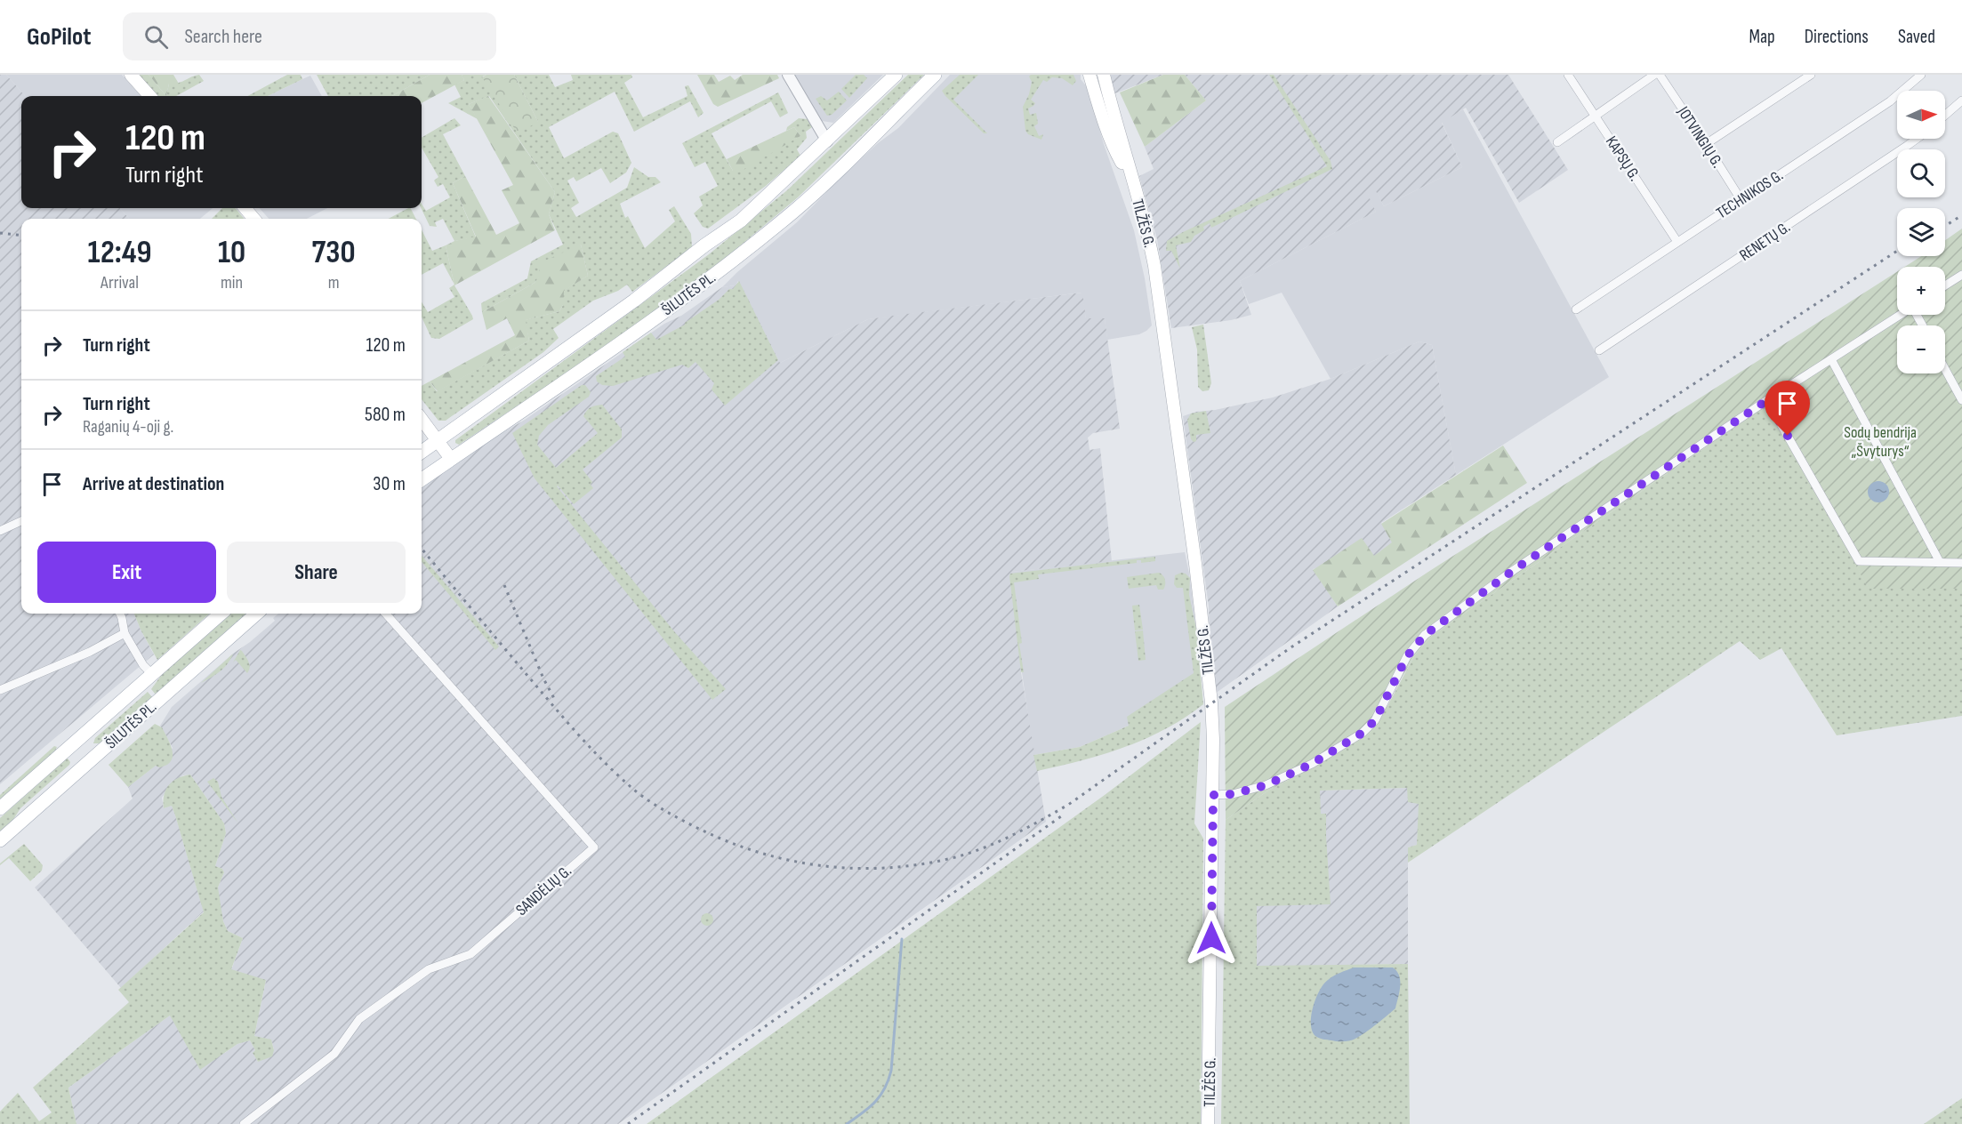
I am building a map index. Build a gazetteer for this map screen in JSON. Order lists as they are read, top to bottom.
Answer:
{
  "streets": {
    "main road": ["TILŽĖS G.", "ŠILUTĖS PL."],
    "street": [
      "JOTVINGIŲ G.",
      "KAPSŲ G.",
      "TECHNIKOS G.",
      "RENETŲ G.",
      "SANDĖLIŲ G."
    ]
  },
  "crossings": [
    ["JOTVINGIŲ G.", "TECHNIKOS G."],
    ["KAPSŲ G.", "TECHNIKOS G."]
  ],
  "parks": ["Sodų bendrija „Švyturys“"],
  "north": "right",
  "page": {
    "header": "GoPilot",
    "search": "Search here",
    "nav": ["Map", "Directions", "Saved"],
    "map_buttons": ["+", "−"],
    "turn": ["120 m", "Turn right"],
    "eta": [
      "12:49",
      "Arrival",
      "10",
      "min",
      "730",
      "m"
    ],
    "list": [
      {
        "name": "Turn right",
        "value": "120 m"
      },
      {
        "name": "Turn right",
        "note": "Raganių 4-oji g.",
        "value": "580 m"
      },
      {
        "name": "Arrive at destination",
        "value": "30 m"
      }
    ],
    "buttons": ["Exit", "Share"]
  }
}
